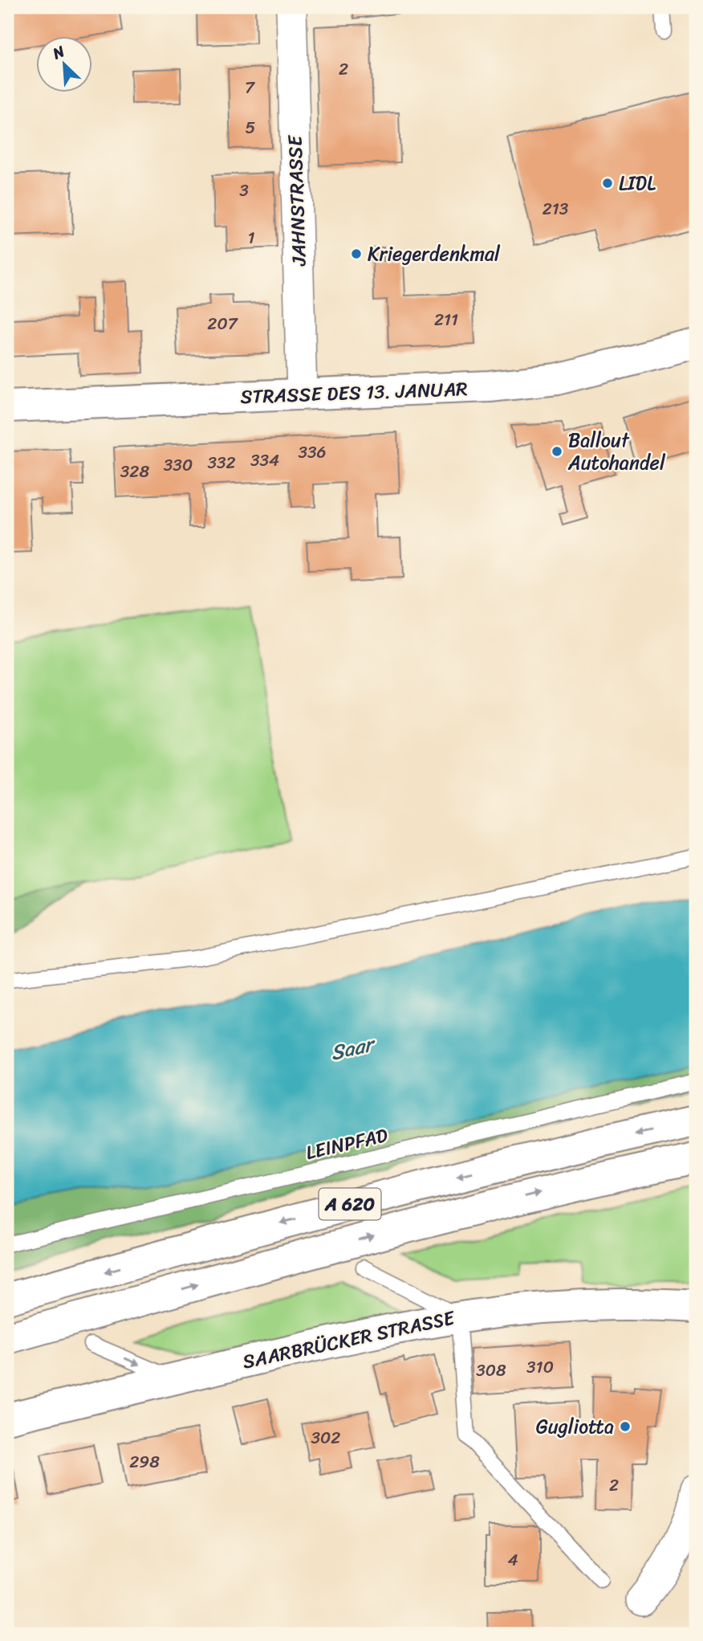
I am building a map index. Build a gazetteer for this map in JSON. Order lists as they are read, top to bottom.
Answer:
{
  "streets": {
    "main road": ["STRASSE DES 13. JANUAR", "A 620", "SAARBRÜCKER STRASSE"],
    "street": ["JAHNSTRASSE"],
    "lane": ["LEINPFAD"]
  },
  "crossings": [
    ["JAHNSTRASSE", "STRASSE DES 13. JANUAR"]
  ],
  "water": ["Saar"],
  "places": [
    "LIDL",
    "Kriegerdenkmal",
    "Ballout Autohandel",
    "Gugliotta"
  ],
  "house_numbers": [
    "2",
    "7",
    "5",
    "3",
    "213",
    "1",
    "211",
    "207",
    "336",
    "334",
    "332",
    "330",
    "328",
    "310",
    "308",
    "302",
    "298",
    "2",
    "4"
  ],
  "north": "top left"
}
